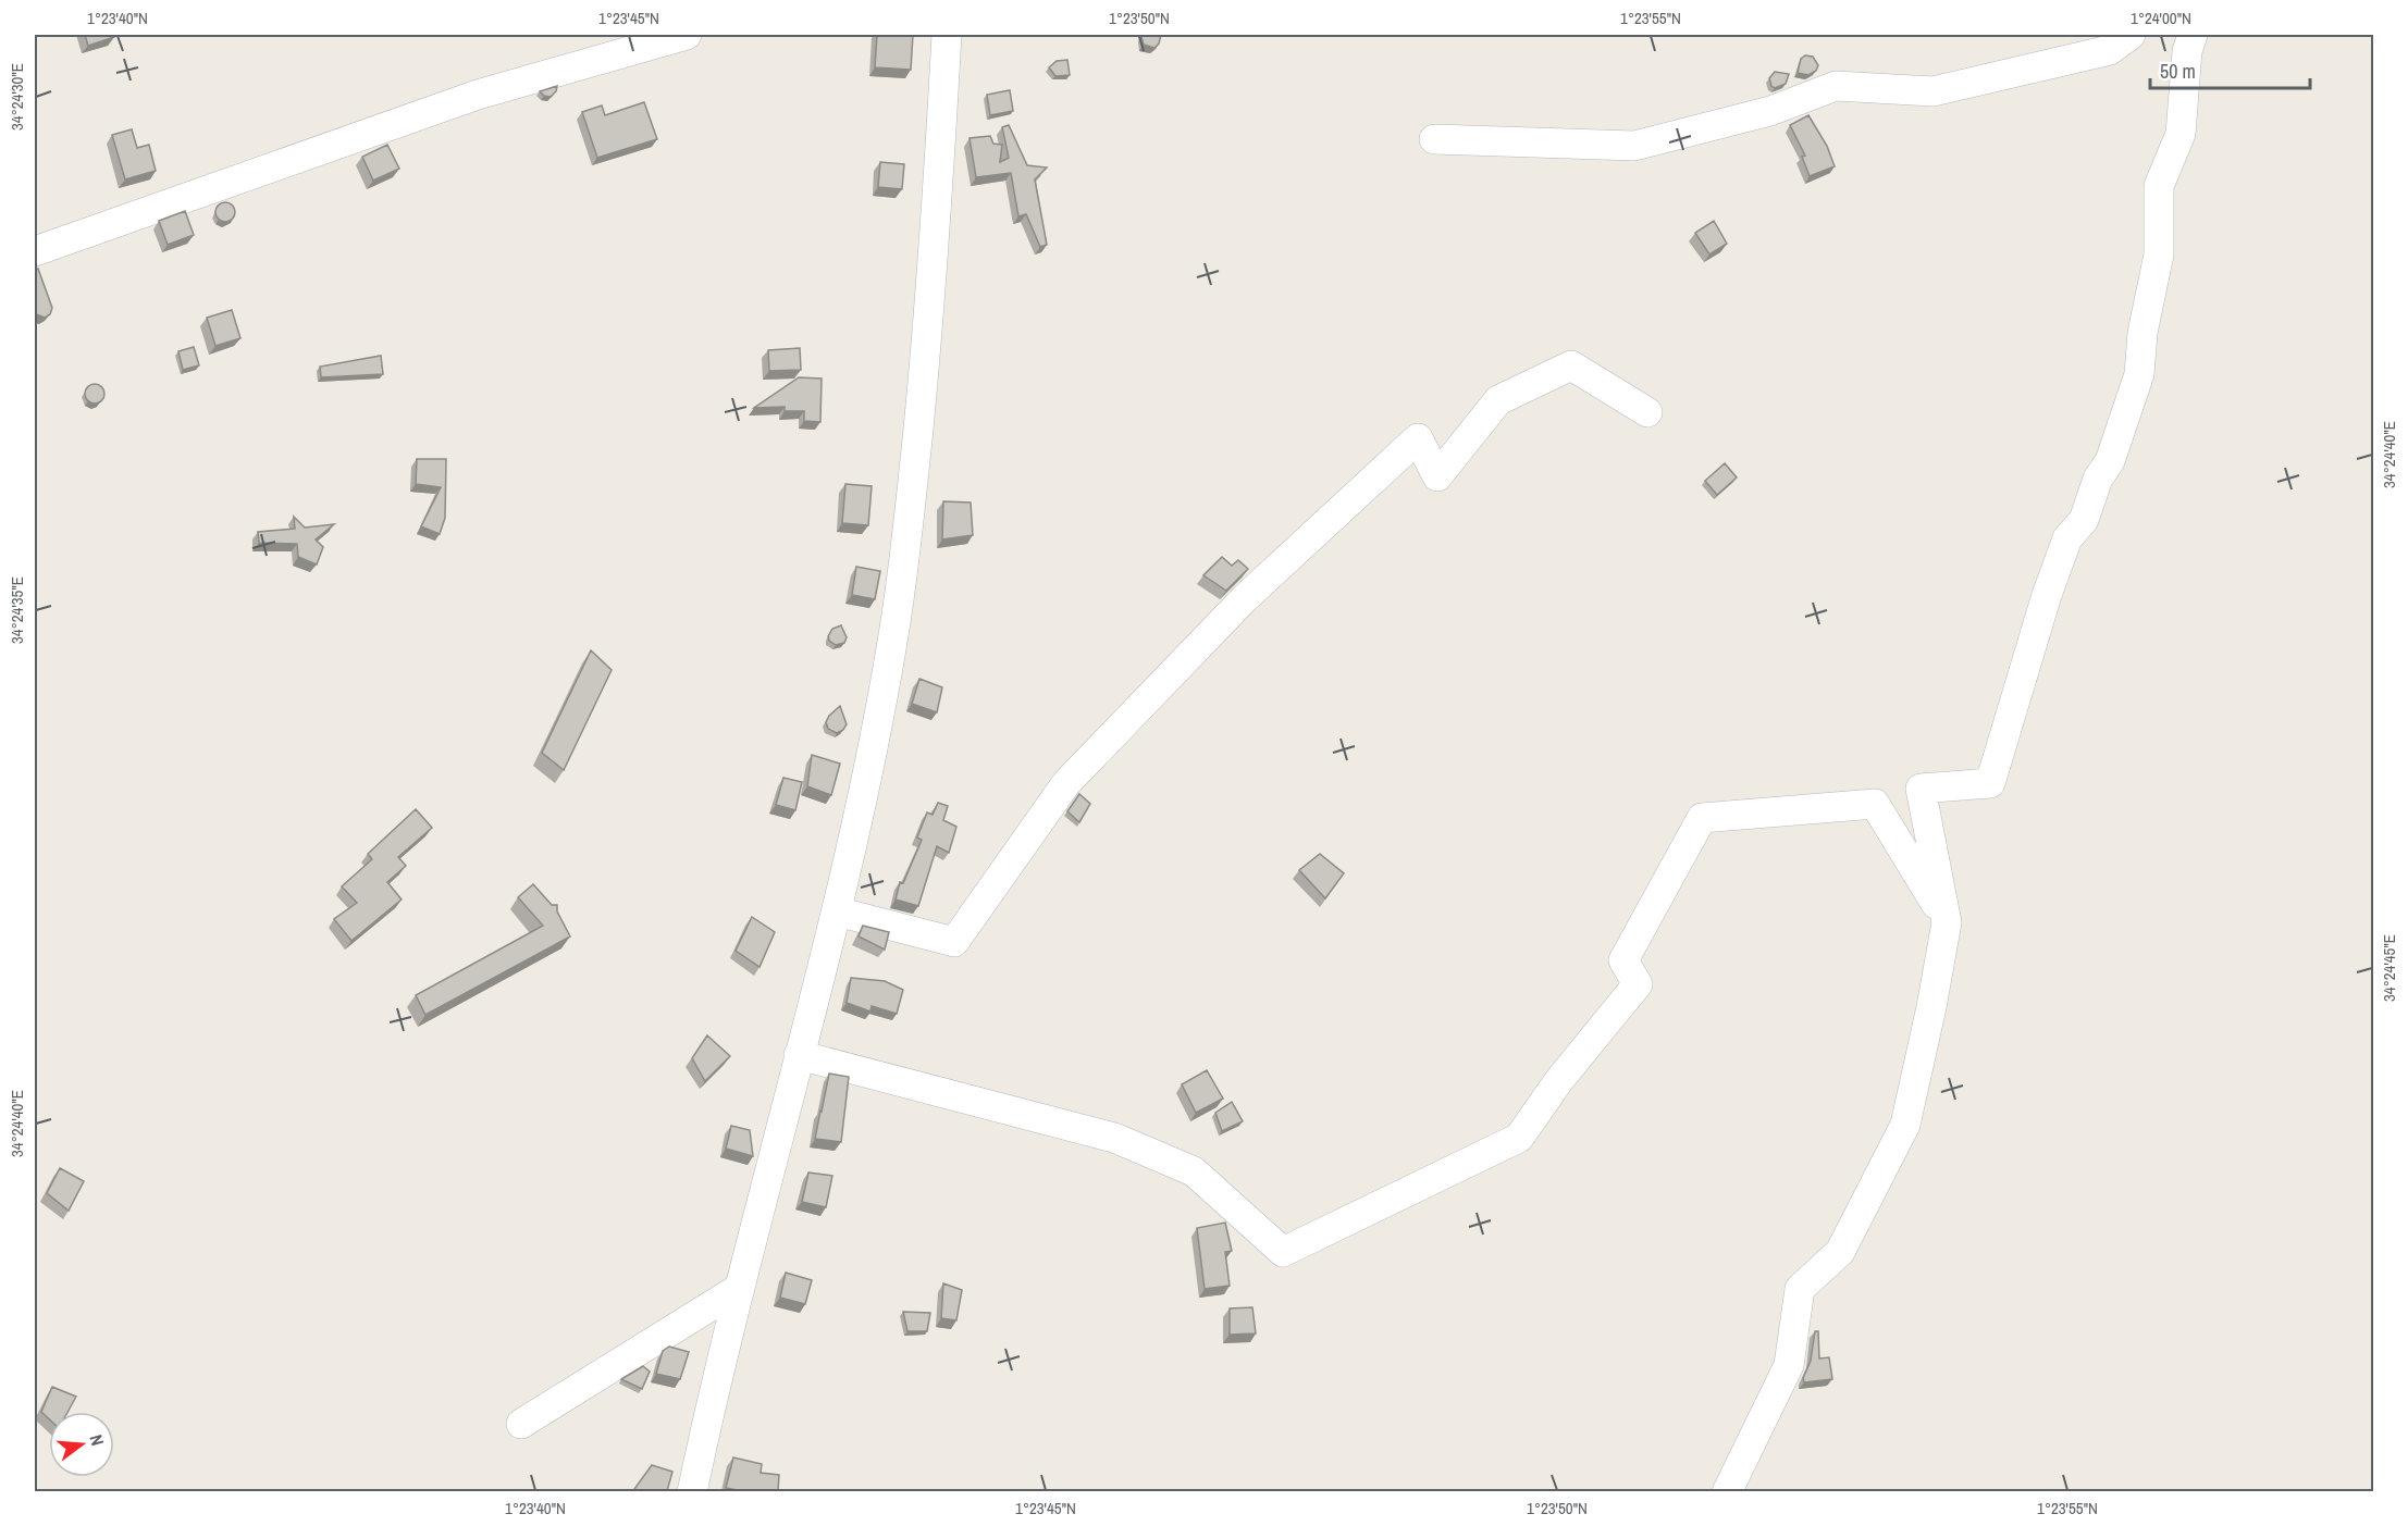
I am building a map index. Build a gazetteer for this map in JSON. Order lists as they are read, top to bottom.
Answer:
{
  "scale_bar": "50 m",
  "north": "right",
  "coordinates": [
    "1°23'40\"N",
    "1°23'45\"N",
    "1°23'50\"N",
    "1°23'55\"N",
    "1°24'00\"N",
    "34°24'30\"E",
    "34°24'40\"E",
    "34°24'35\"E",
    "34°24'45\"E"
  ]
}
